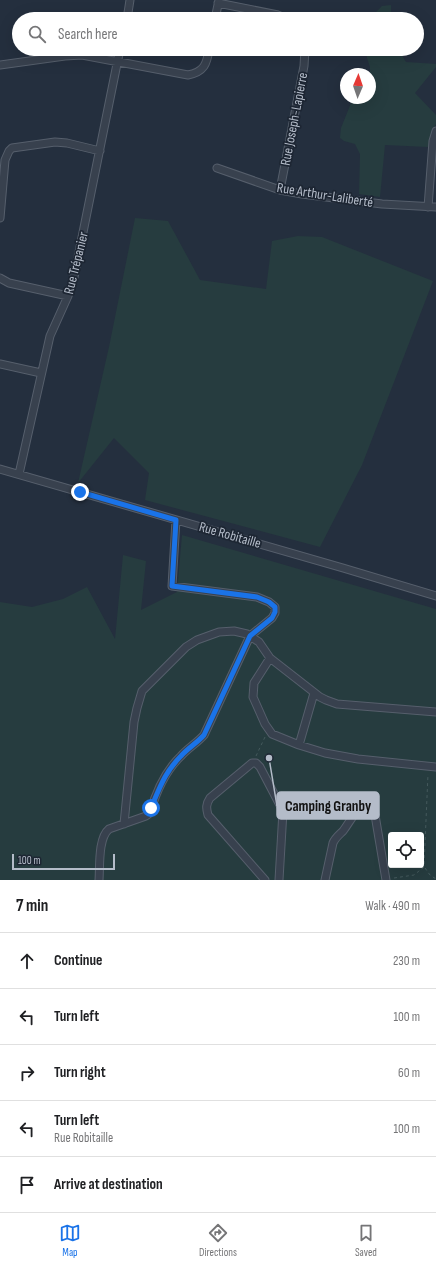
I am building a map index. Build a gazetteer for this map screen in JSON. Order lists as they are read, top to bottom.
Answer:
{
  "streets": {
    "street": [
      "Rue Joseph-Lapierre",
      "Rue Arthur-Laliberté",
      "Rue Trépanier",
      "Rue Robitaille"
    ]
  },
  "crossings": [
    ["Rue Joseph-Lapierre", "Rue Arthur-Laliberté"],
    ["Rue Trépanier", "Rue Robitaille"]
  ],
  "places": ["Camping Granby"],
  "scale_bar": "100 m",
  "north": "top",
  "page": {
    "search": "Search here",
    "scale": "100 m",
    "heading": ["7 min", "Walk · 490 m"],
    "list": [
      ["Continue", "230 m"],
      ["Turn left", "100 m"],
      ["Turn right", "60 m"],
      ["Turn left", "Rue Robitaille", "100 m"],
      "Arrive at destination"
    ],
    "nav": ["Map", "Directions", "Saved"]
  }
}
